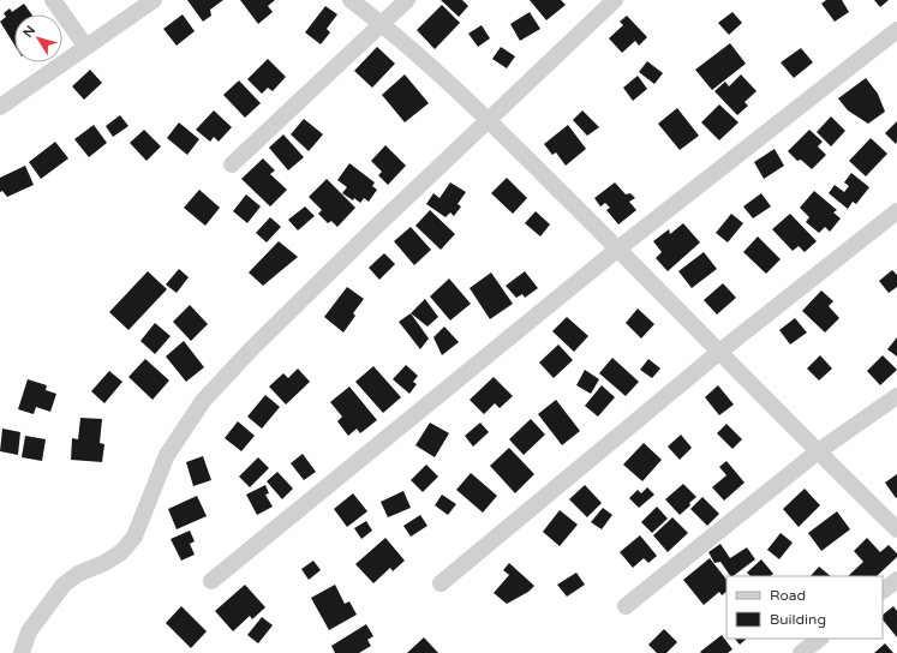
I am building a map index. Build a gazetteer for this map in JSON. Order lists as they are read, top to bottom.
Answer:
{
  "legend": ["Road", "Building"],
  "north": "top left"
}
